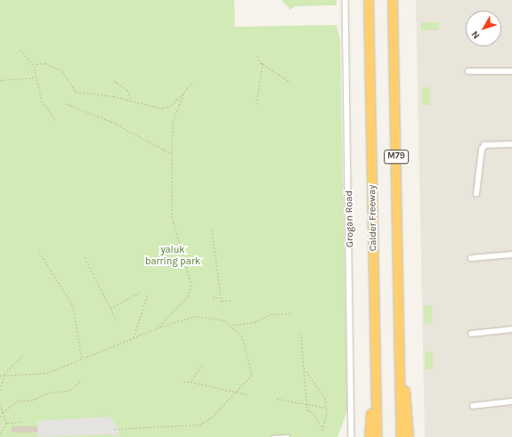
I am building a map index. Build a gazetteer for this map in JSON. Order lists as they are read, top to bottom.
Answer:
{
  "streets": {
    "highway": ["M79", "Calder Freeway"],
    "street": ["Grogan Road"]
  },
  "parks": ["yaluk barring park"],
  "north": "bottom left"
}
